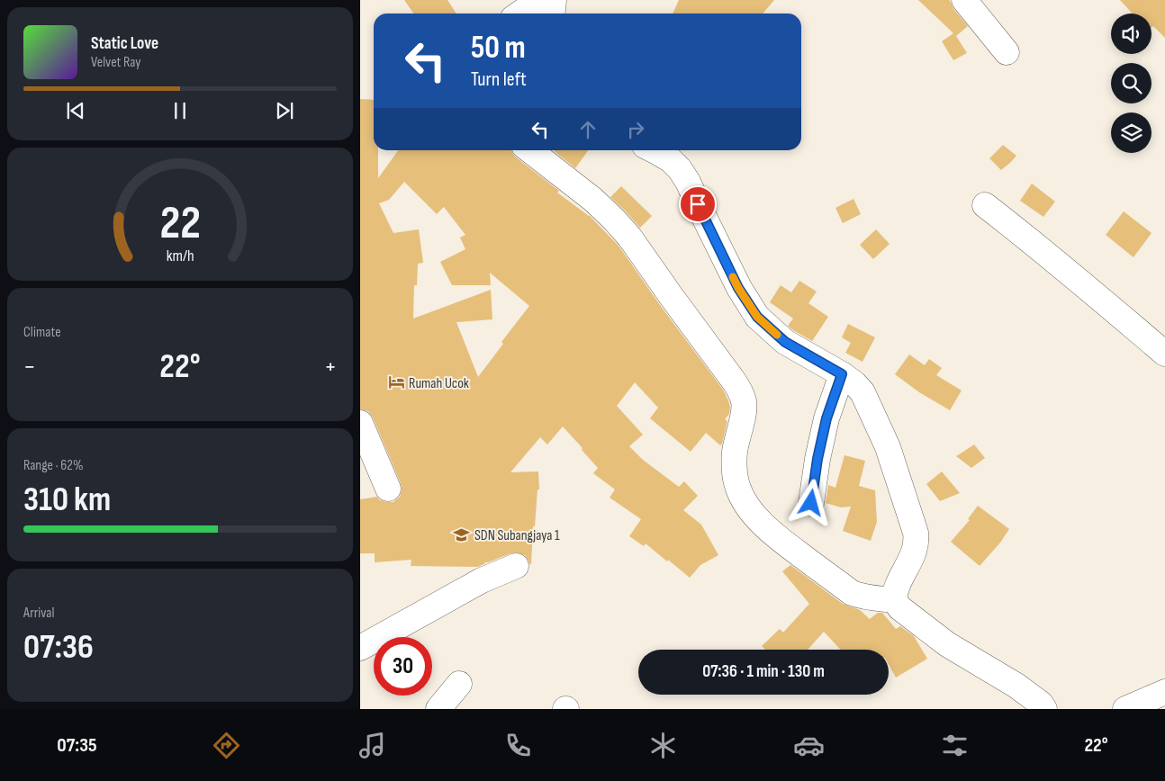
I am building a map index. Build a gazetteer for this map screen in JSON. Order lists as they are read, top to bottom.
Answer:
{
  "places": {
    "hotel": ["Rumah Ucok"],
    "school or university": ["SDN Subangjaya 1"]
  },
  "page": {
    "turn": ["50 m", "Turn left"],
    "song": ["Static Love", "Velvet Ray"],
    "tile": [
      "Climate",
      ["Range · 62%", "310 km"],
      ["Arrival", "07:36"]
    ],
    "heat": ["−", "22°", "+"],
    "limit": "30",
    "trip": "07:36 · 1 min · 130 m",
    "tabs": ["07:35", "22°"],
    "gauge": ["22", "km/h"]
  }
}
